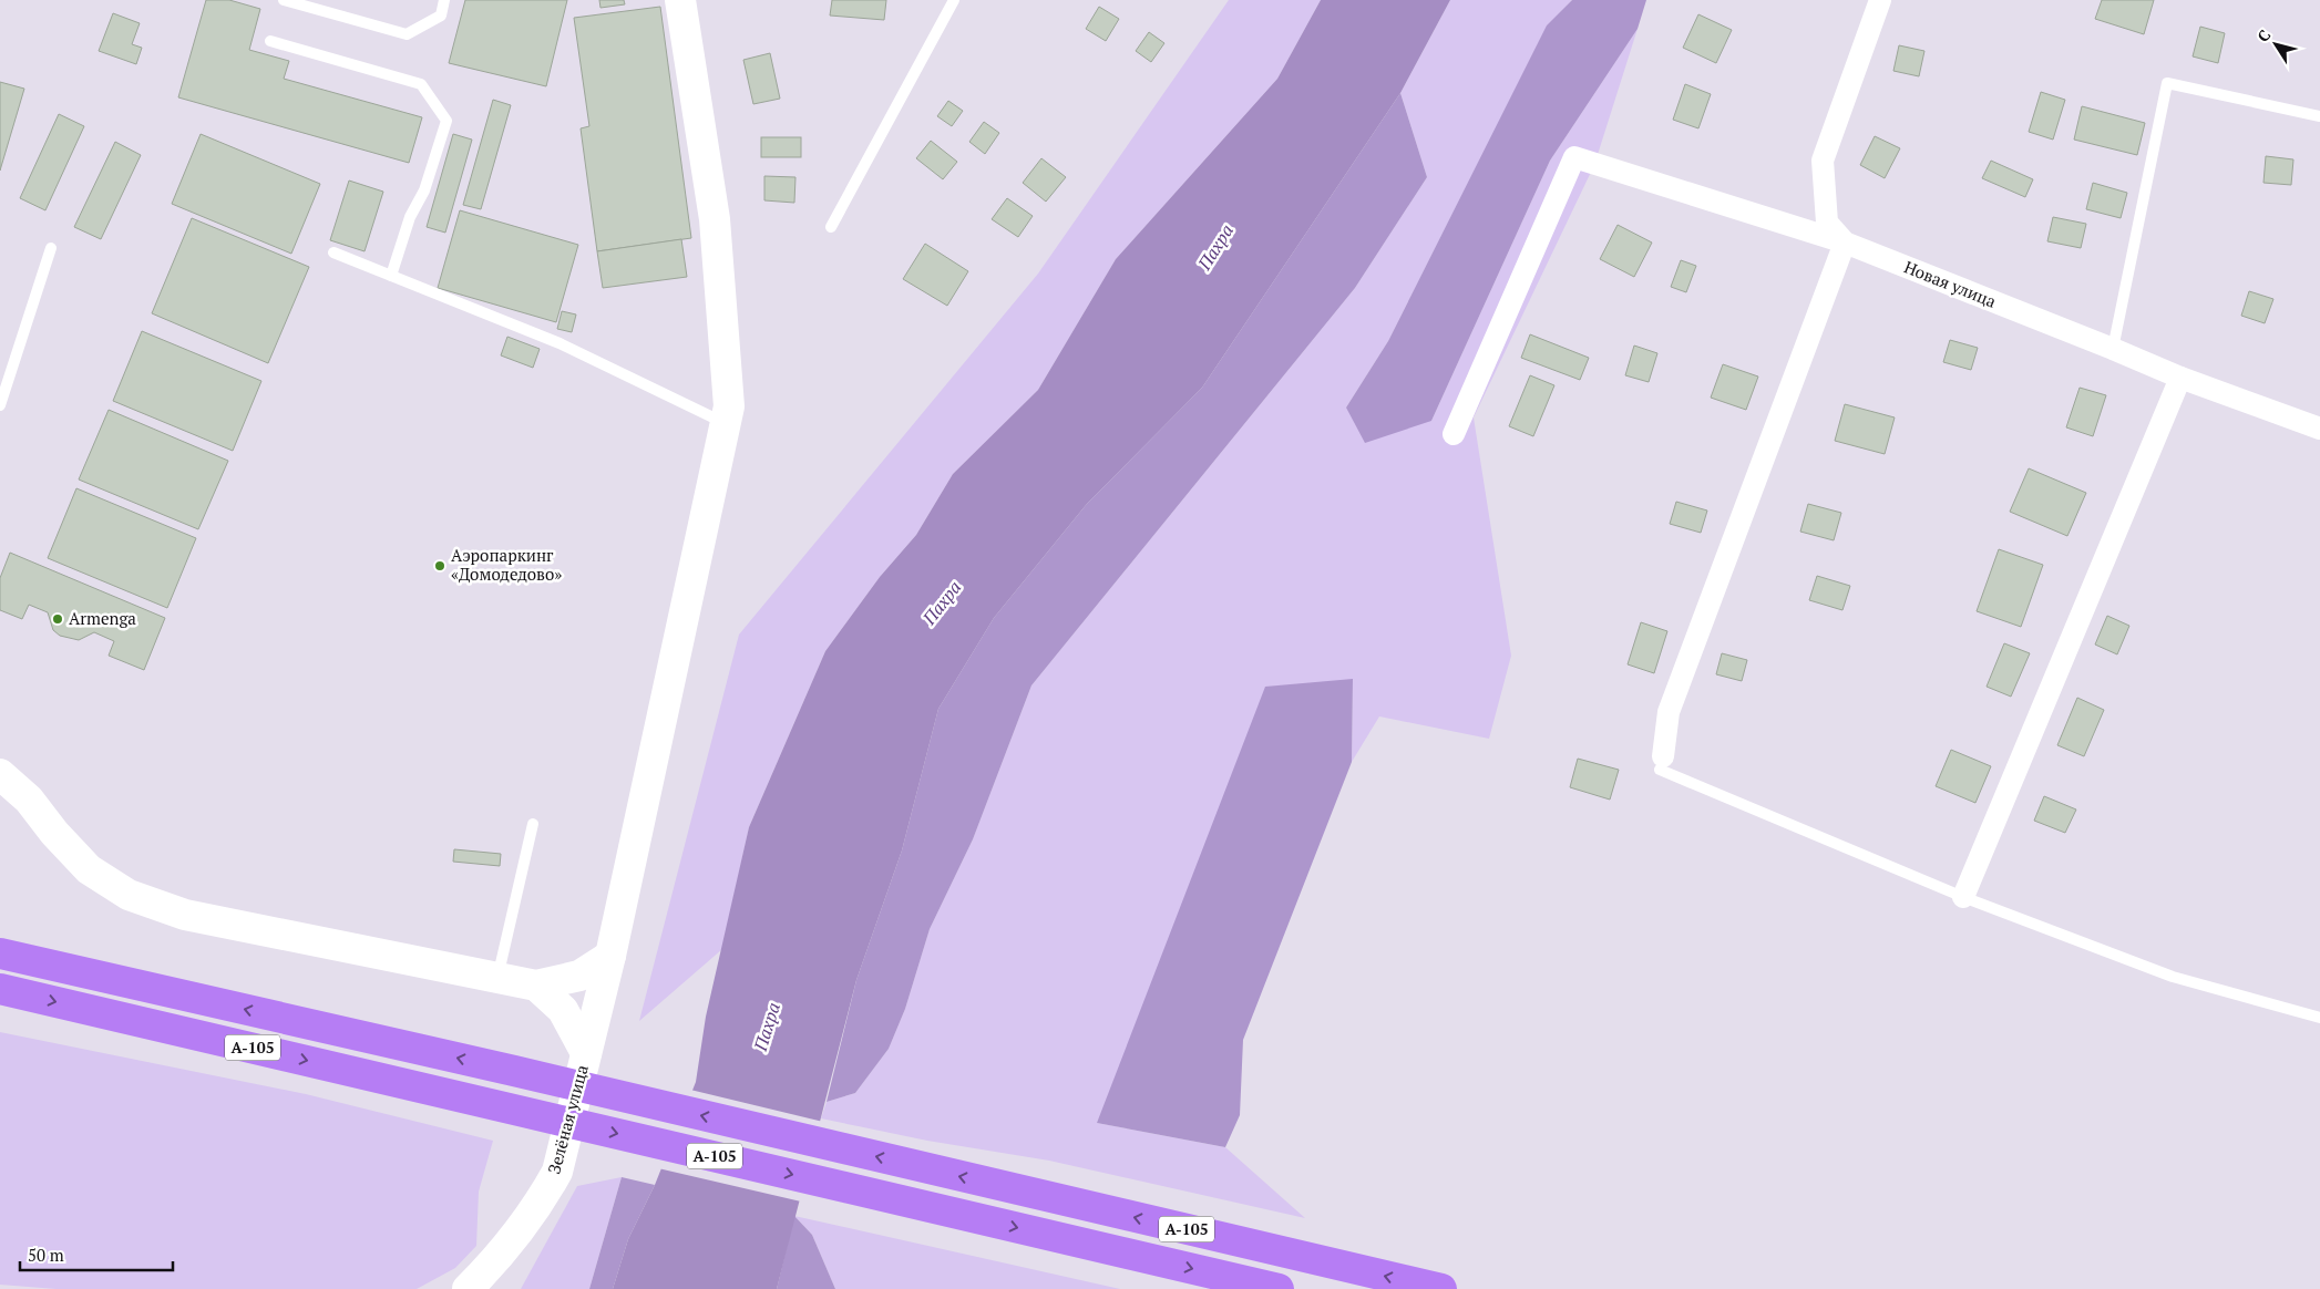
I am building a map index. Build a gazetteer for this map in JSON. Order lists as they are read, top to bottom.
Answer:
{
  "streets": {
    "highway": ["А-105"],
    "street": ["Новая улица", "Зелёная улица"]
  },
  "water": ["Пахра"],
  "places": ["Аэропаркинг «Домодедово»", "Armenga"],
  "scale_bar": "50 m",
  "north": "top left"
}
